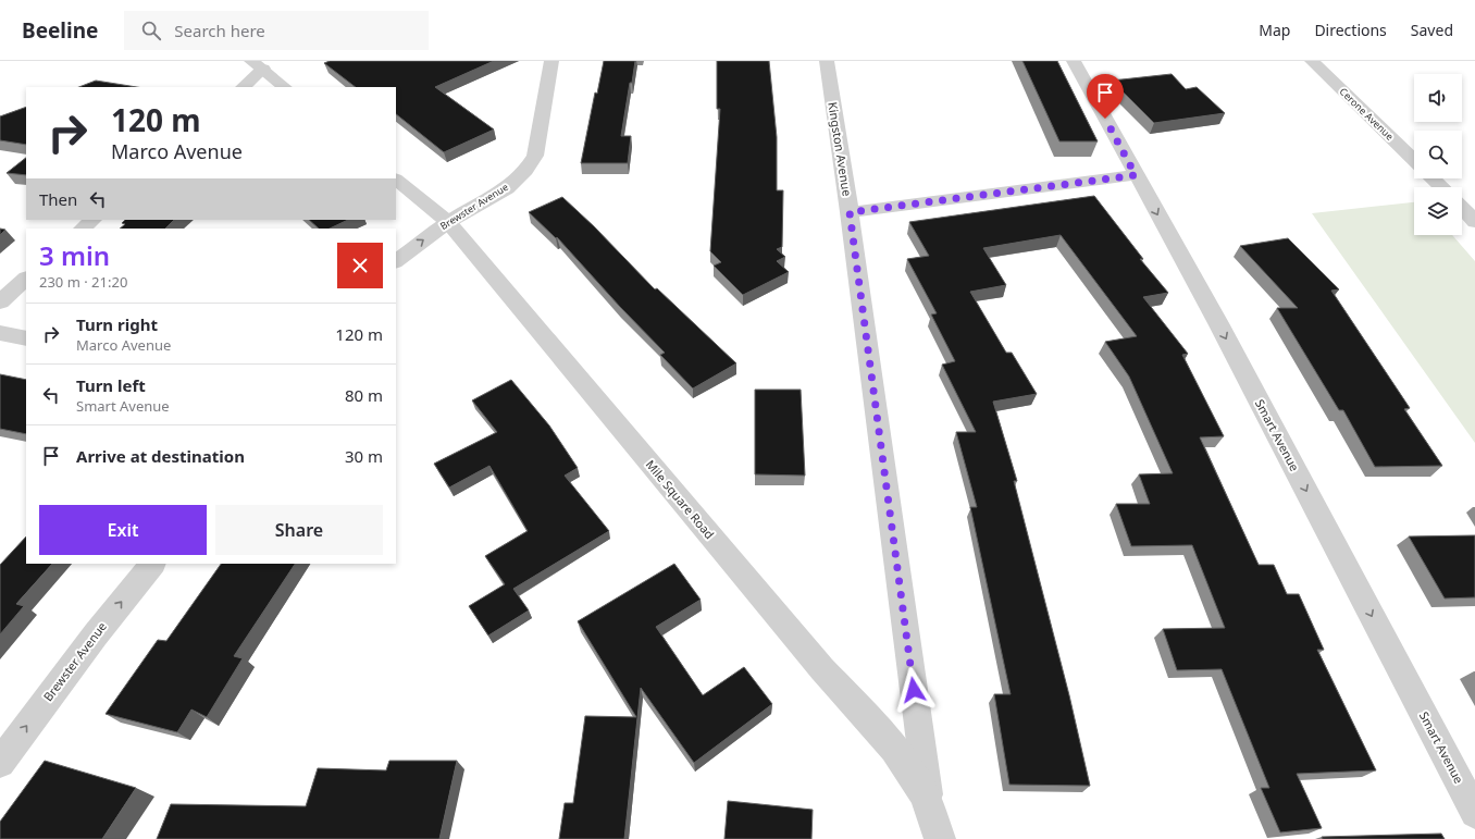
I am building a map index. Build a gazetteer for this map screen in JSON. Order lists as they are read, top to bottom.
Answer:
{
  "streets": {
    "street": [
      "Cerone Avenue",
      "Kingston Avenue",
      "Brewster Avenue",
      "Smart Avenue",
      "Mile Square Road"
    ]
  },
  "crossings": [
    ["Kingston Avenue", "Mile Square Road"],
    ["Brewster Avenue", "Mile Square Road"]
  ],
  "one_way": ["Brewster Avenue", "Smart Avenue"],
  "page": {
    "header": "Beeline",
    "search": "Search here",
    "nav": ["Map", "Directions", "Saved"],
    "turn": ["120 m", "Marco Avenue"],
    "then": "Then",
    "heading": ["3 min", "230 m · 21:20"],
    "list": [
      {
        "name": "Turn right",
        "note": "Marco Avenue",
        "value": "120 m"
      },
      {
        "name": "Turn left",
        "note": "Smart Avenue",
        "value": "80 m"
      },
      {
        "name": "Arrive at destination",
        "value": "30 m"
      }
    ],
    "buttons": ["Exit", "Share"]
  }
}
